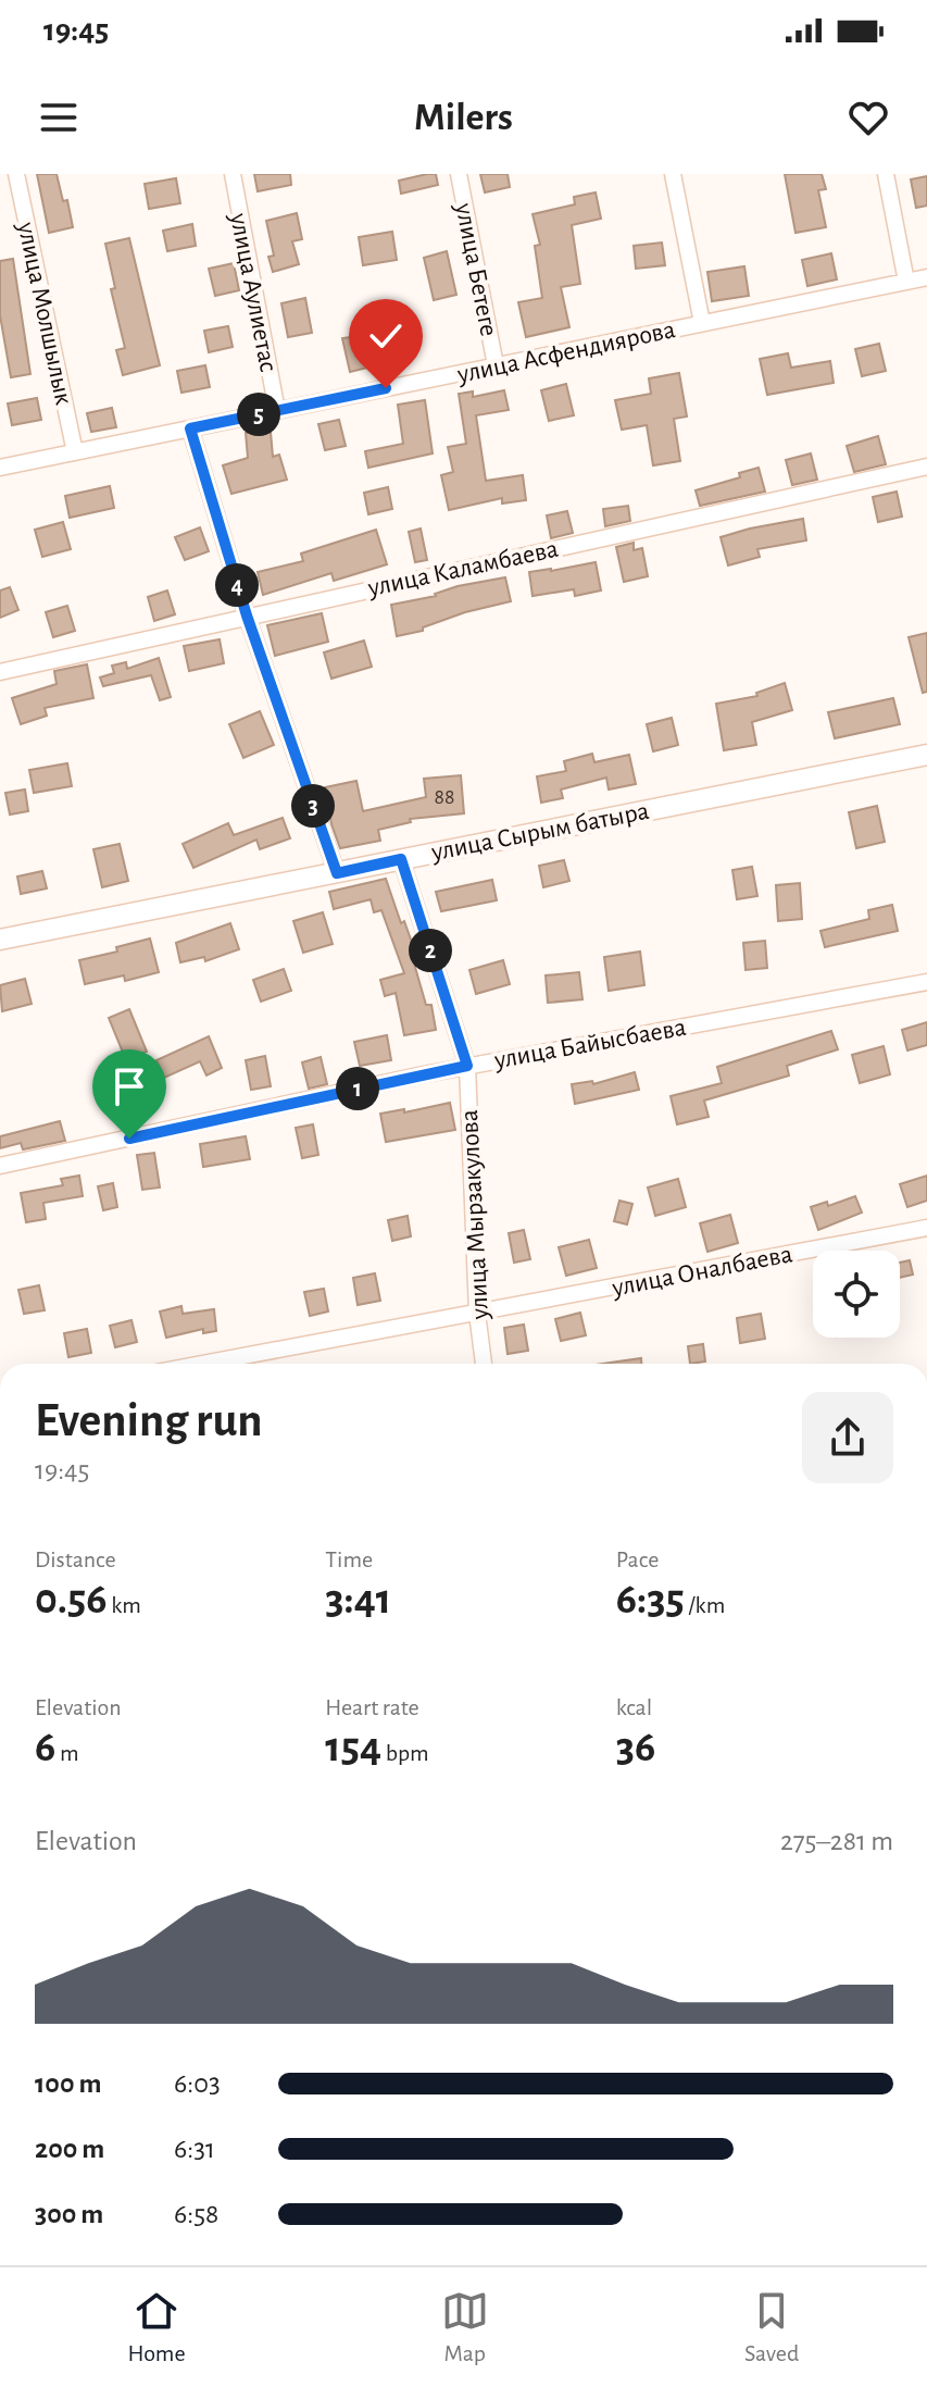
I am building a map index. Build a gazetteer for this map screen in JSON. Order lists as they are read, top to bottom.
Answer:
{
  "streets": {
    "street": [
      "улица Бетеге",
      "улица Аулиетас",
      "улица Молшылык",
      "улица Асфендиярова",
      "улица Каламбаева",
      "улица Сырым батыра",
      "улица Байысбаева",
      "улица Мырзакулова",
      "улица Оналбаева"
    ]
  },
  "crossings": [
    ["улица Бетеге", "улица Асфендиярова"],
    ["улица Аулиетас", "улица Асфендиярова"],
    ["улица Молшылык", "улица Асфендиярова"],
    ["улица Сырым батыра", "улица Мырзакулова"],
    ["улица Байысбаева", "улица Мырзакулова"],
    ["улица Мырзакулова", "улица Оналбаева"]
  ],
  "house_numbers": ["88"],
  "page": {
    "status": "19:45",
    "header": "Milers",
    "pins": [
      "5",
      "4",
      "3",
      "2",
      "1"
    ],
    "heading": ["Evening run", "19:45"],
    "stats": [
      ["Distance", "0.56 km"],
      ["Time", "3:41"],
      ["Pace", "6:35 /km"],
      ["Elevation", "6 m"],
      ["Heart rate", "154 bpm"],
      ["kcal", "36"]
    ],
    "chart": ["Elevation", "275–281 m"],
    "list": [
      {
        "name": "100 m",
        "note": "6:03"
      },
      {
        "name": "200 m",
        "note": "6:31"
      },
      {
        "name": "300 m",
        "note": "6:58"
      }
    ],
    "tabs": ["Home", "Map", "Saved"]
  }
}
